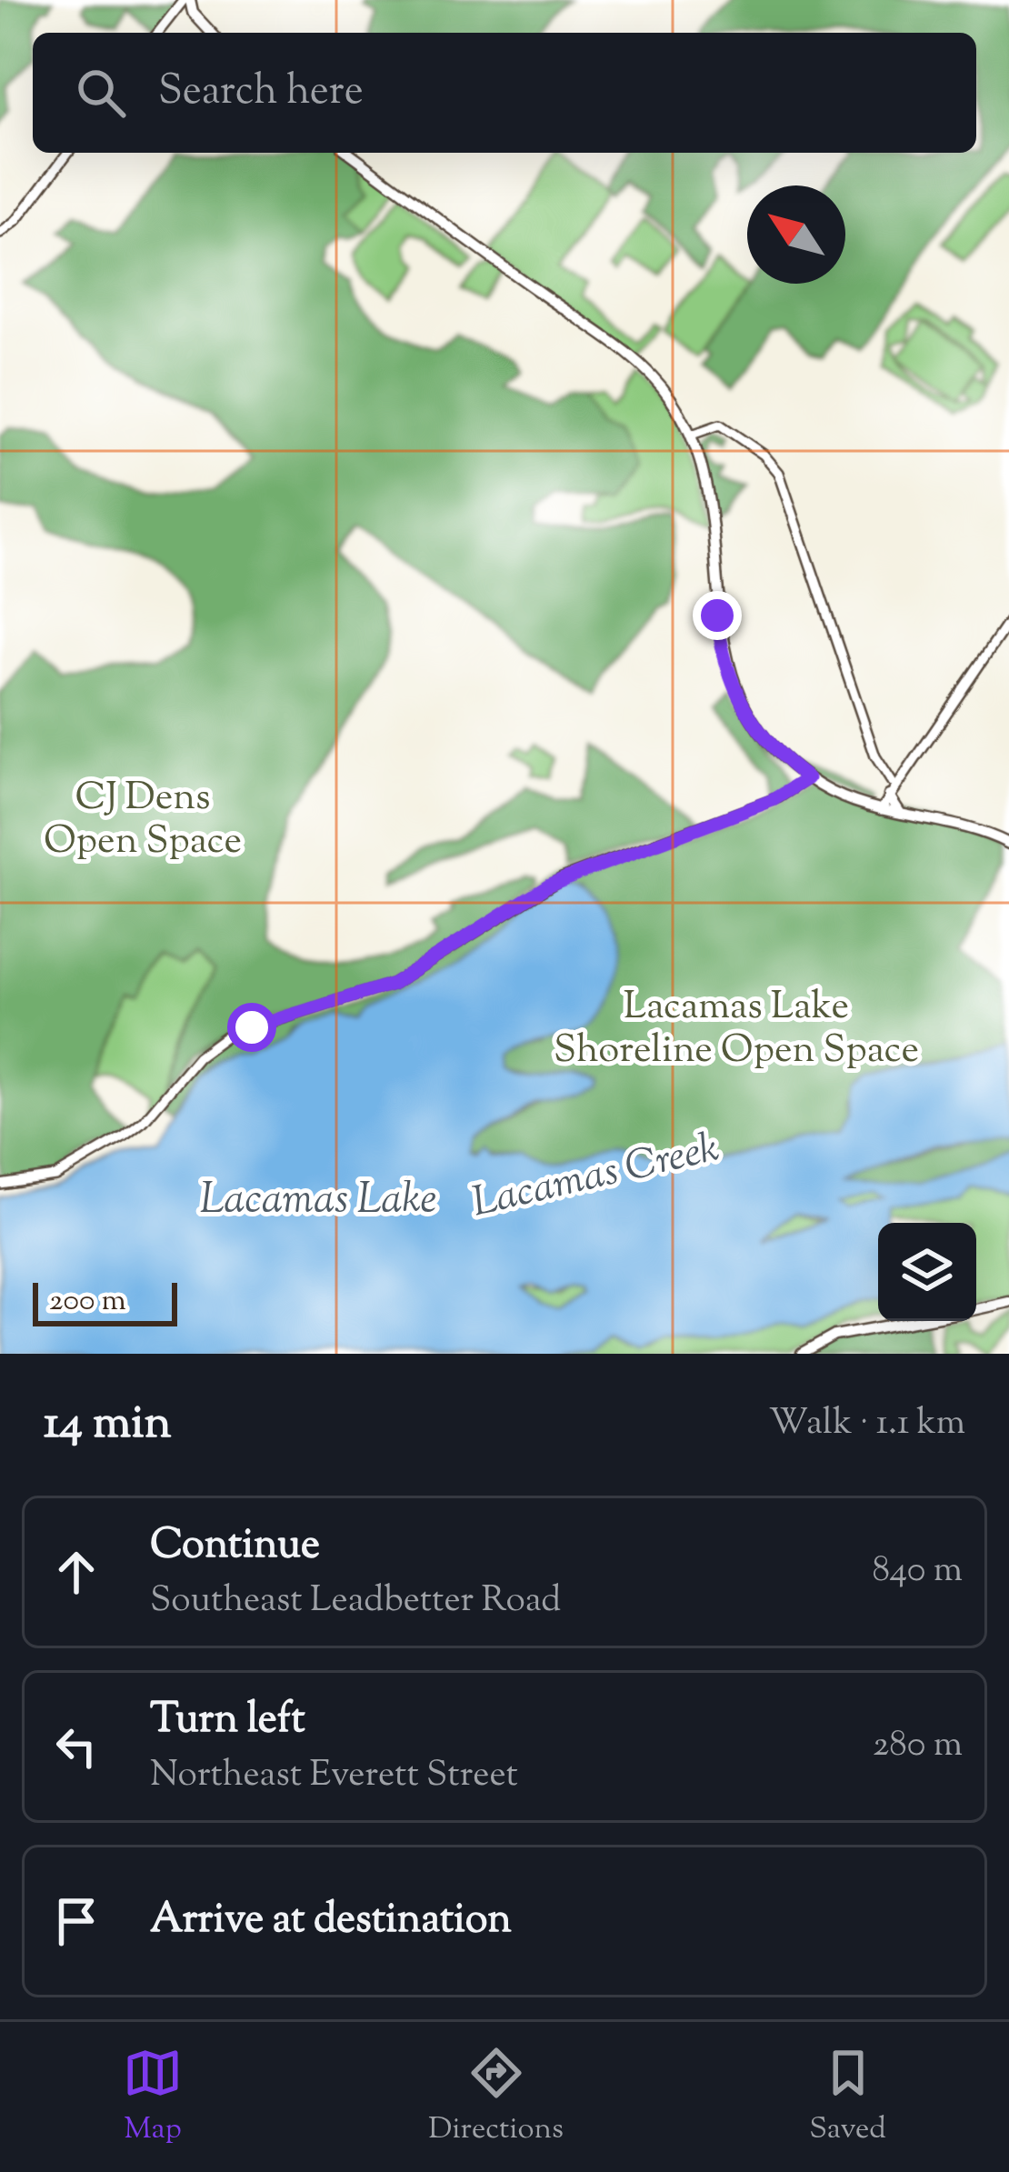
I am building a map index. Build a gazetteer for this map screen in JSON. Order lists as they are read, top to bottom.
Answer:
{
  "water": ["Lacamas Creek", "Lacamas Lake"],
  "parks": ["CJ Dens Open Space", "Lacamas Lake Shoreline Open Space"],
  "scale_bar": "200 m",
  "north": "top left",
  "page": {
    "search": "Search here",
    "scale": "200 m",
    "heading": ["14 min", "Walk · 1.1 km"],
    "list": [
      ["Continue", "Southeast Leadbetter Road", "840 m"],
      ["Turn left", "Northeast Everett Street", "280 m"],
      "Arrive at destination"
    ],
    "nav": ["Map", "Directions", "Saved"]
  }
}
